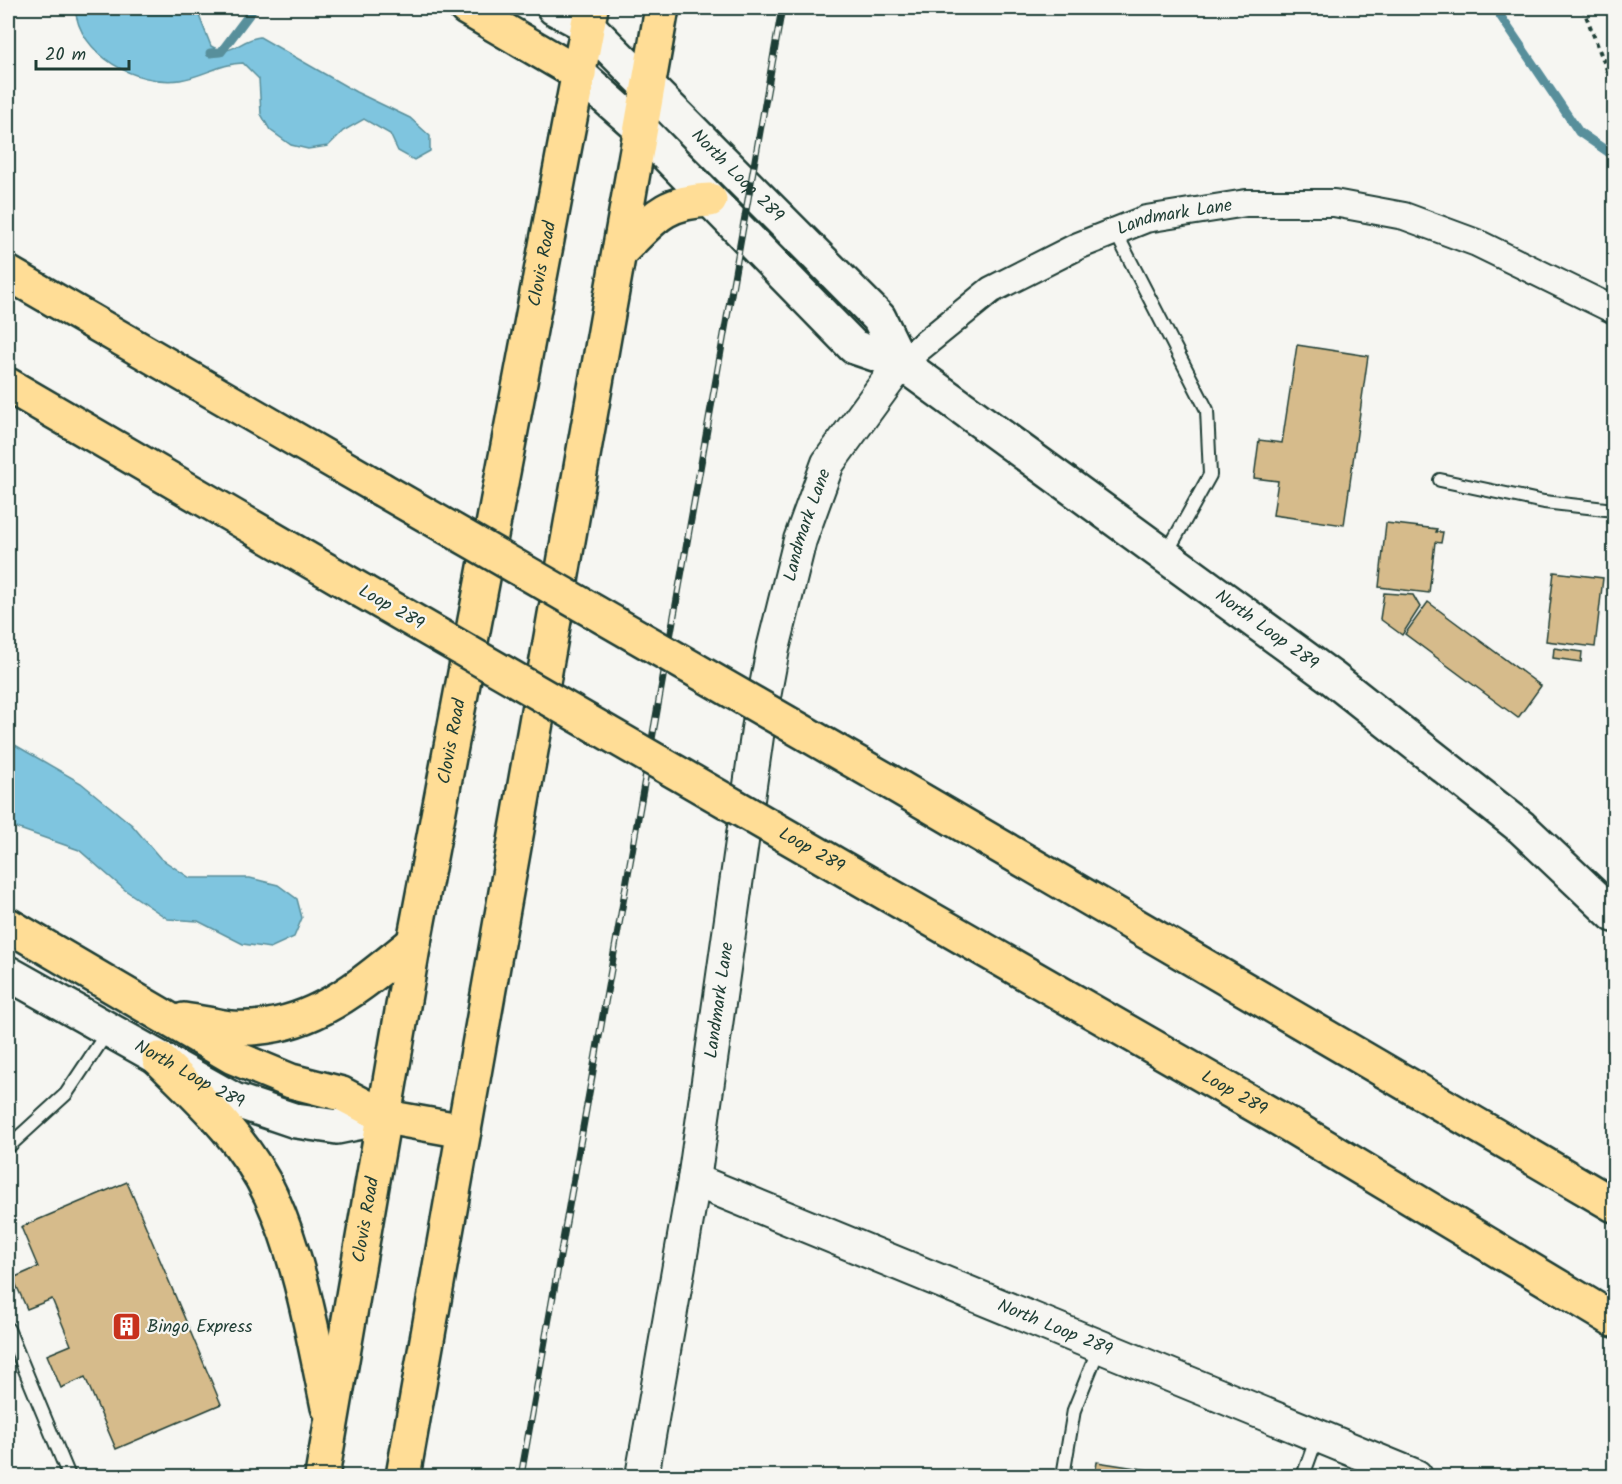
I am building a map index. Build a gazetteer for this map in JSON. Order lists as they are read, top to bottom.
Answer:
{
  "streets": {
    "highway": ["Clovis Road", "Loop 289"],
    "main road": ["North Loop 289"],
    "street": ["Landmark Lane"]
  },
  "crossings": [
    ["North Loop 289", "Landmark Lane"],
    ["North Loop 289", "Clovis Road"]
  ],
  "places": {
    "building": ["Bingo Express"]
  },
  "scale_bar": "20 m"
}
